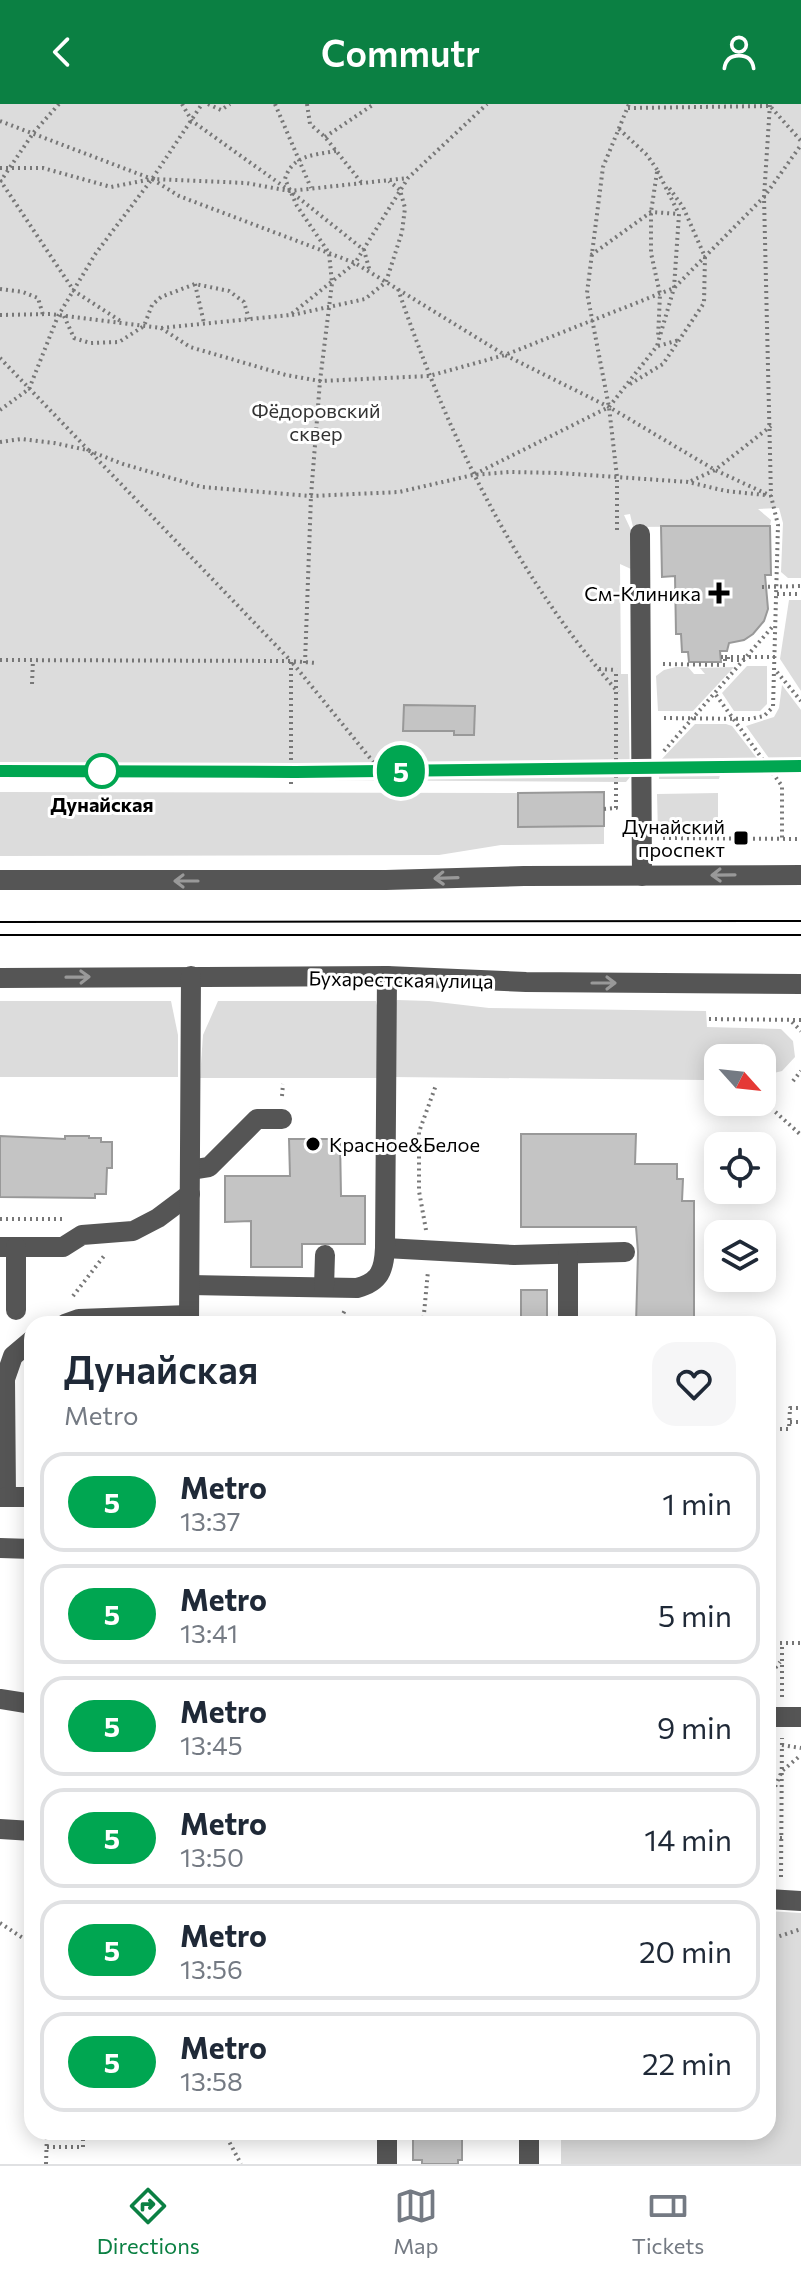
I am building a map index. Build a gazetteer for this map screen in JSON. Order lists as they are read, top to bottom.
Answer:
{
  "streets": {
    "street": ["Бухарестская улица"]
  },
  "parks": ["Фёдоровский сквер"],
  "places": {
    "health": ["См-Клиника"],
    "other": ["Дунайская", "Красное&Белое"],
    "transit": ["Дунайский проспект"]
  },
  "lines": ["metro line 5"],
  "north": "bottom right",
  "page": {
    "header": "Commutr",
    "on_map": "5",
    "heading": ["Дунайская", "Metro"],
    "list": [
      {
        "mark": "5",
        "name": "Metro",
        "note": "13:37",
        "value": "1 min"
      },
      {
        "mark": "5",
        "name": "Metro",
        "note": "13:41",
        "value": "5 min"
      },
      {
        "mark": "5",
        "name": "Metro",
        "note": "13:45",
        "value": "9 min"
      },
      {
        "mark": "5",
        "name": "Metro",
        "note": "13:50",
        "value": "14 min"
      },
      {
        "mark": "5",
        "name": "Metro",
        "note": "13:56",
        "value": "20 min"
      },
      {
        "mark": "5",
        "name": "Metro",
        "note": "13:58",
        "value": "22 min"
      }
    ],
    "tabs": ["Directions", "Map", "Tickets"]
  }
}
